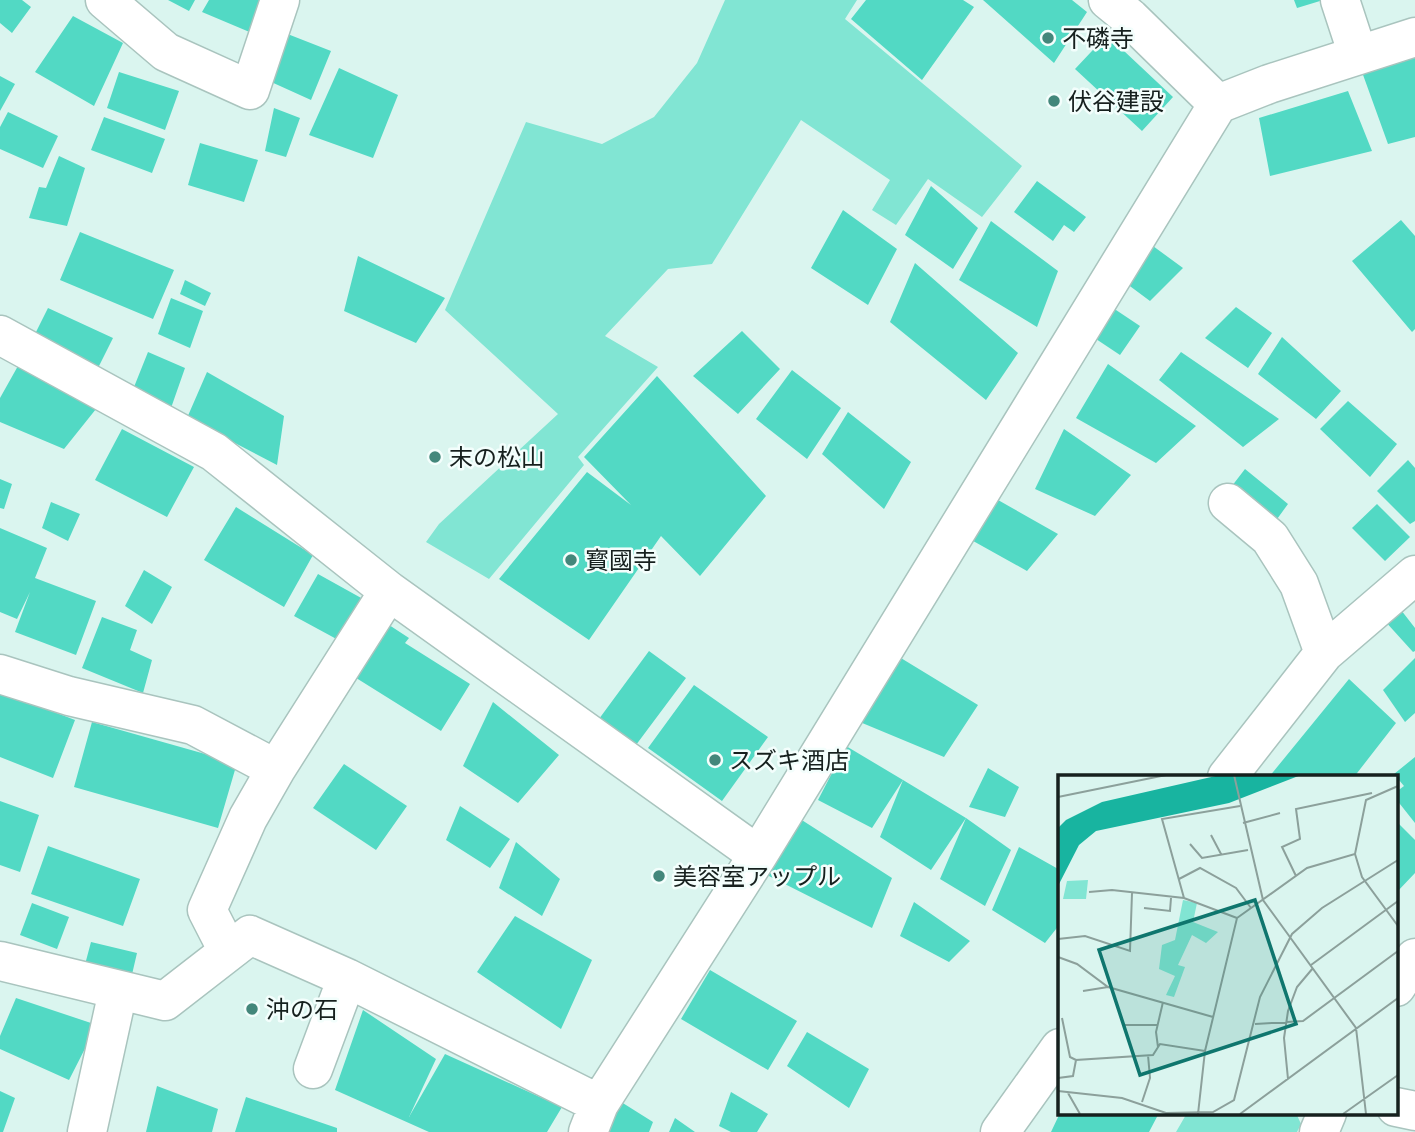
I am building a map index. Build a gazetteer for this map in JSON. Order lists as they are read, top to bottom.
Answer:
{
  "places": [
    "不磷寺",
    "伏谷建設",
    "末の松山",
    "寳國寺",
    "スズキ酒店",
    "美容室アップル",
    "沖の石"
  ]
}
